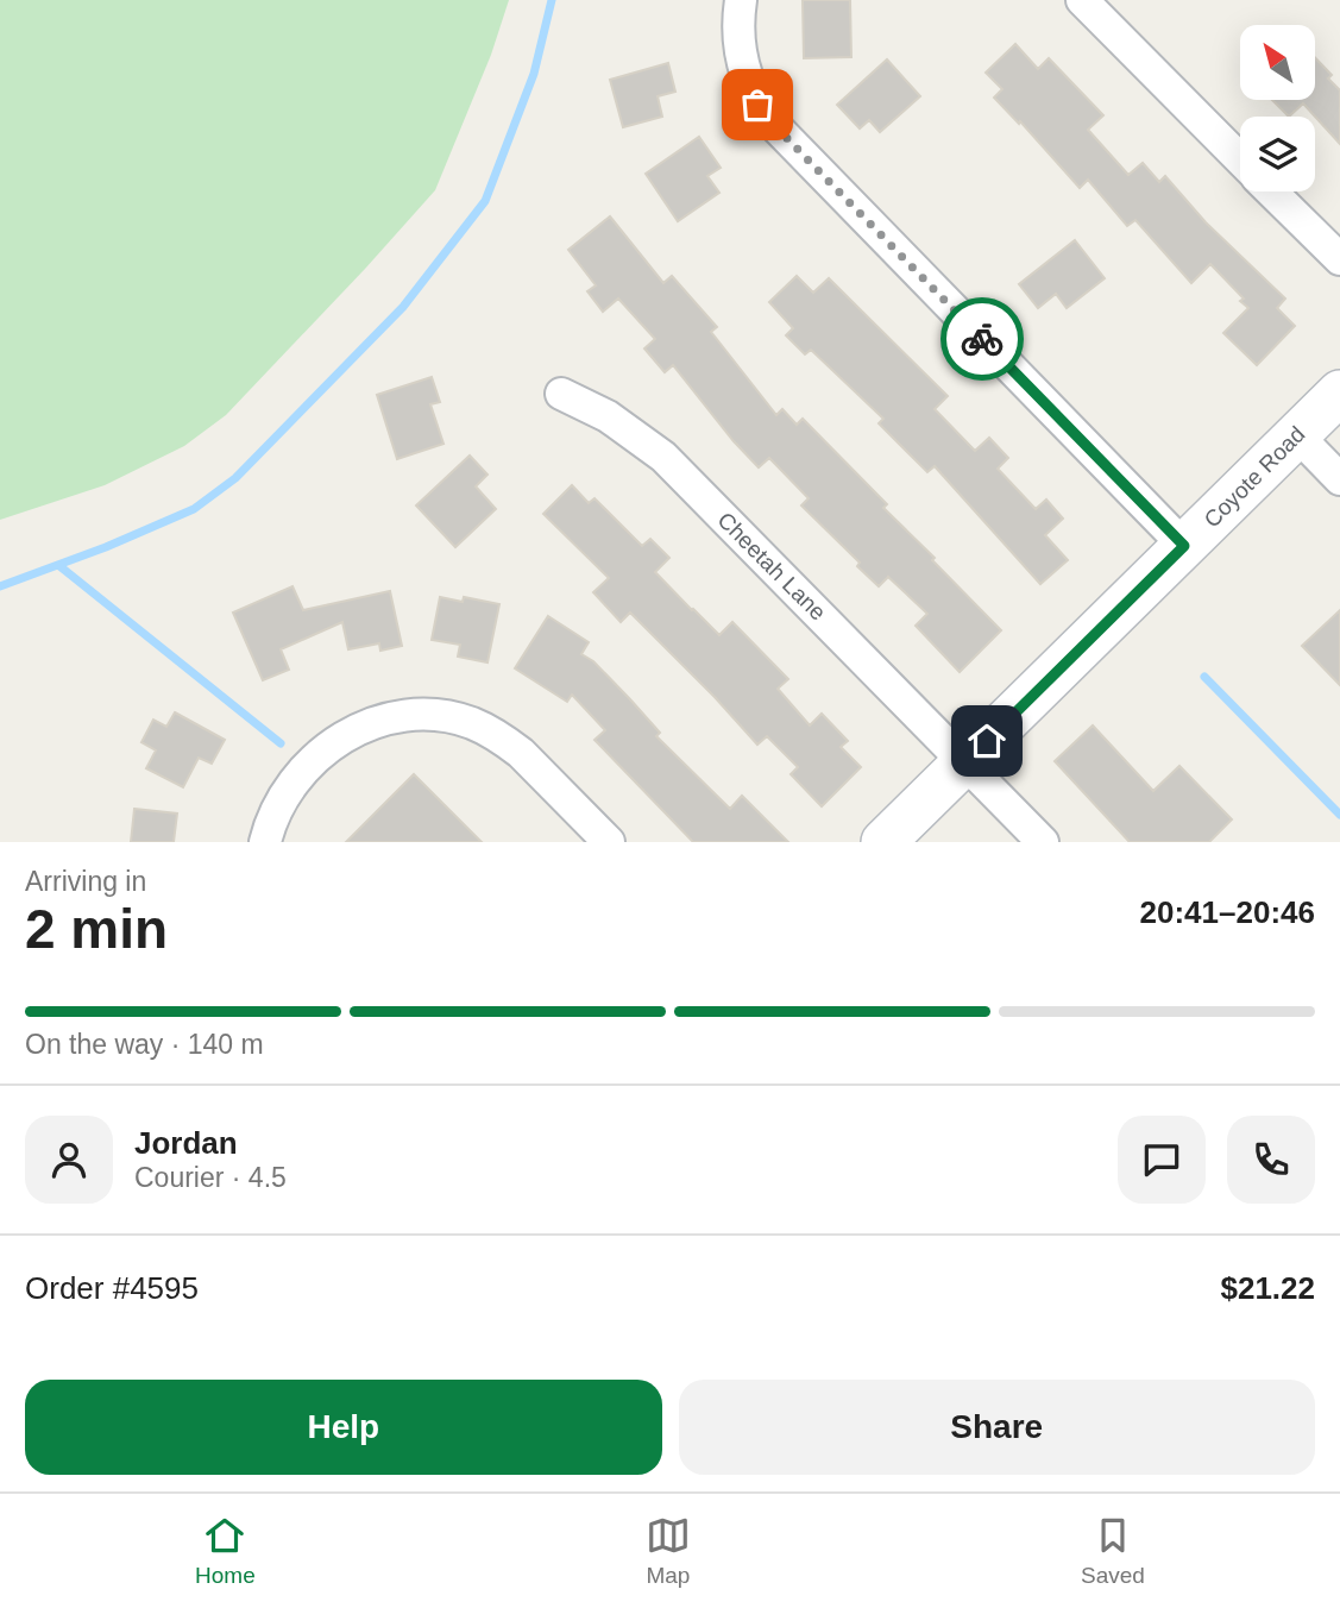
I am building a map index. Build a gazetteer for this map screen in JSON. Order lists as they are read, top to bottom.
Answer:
{
  "streets": {
    "street": ["Coyote Road", "Cheetah Lane"]
  },
  "crossings": [
    ["Coyote Road", "Cheetah Lane"]
  ],
  "north": "top left",
  "page": {
    "heading": ["2 min", "Arriving in", "20:41–20:46"],
    "panel": [
      "Jordan",
      "Courier · 4.5",
      "Order #4595",
      "$21.22"
    ],
    "bar": "On the way · 140 m",
    "buttons": ["Help", "Share"],
    "tabs": ["Home", "Map", "Saved"]
  }
}
